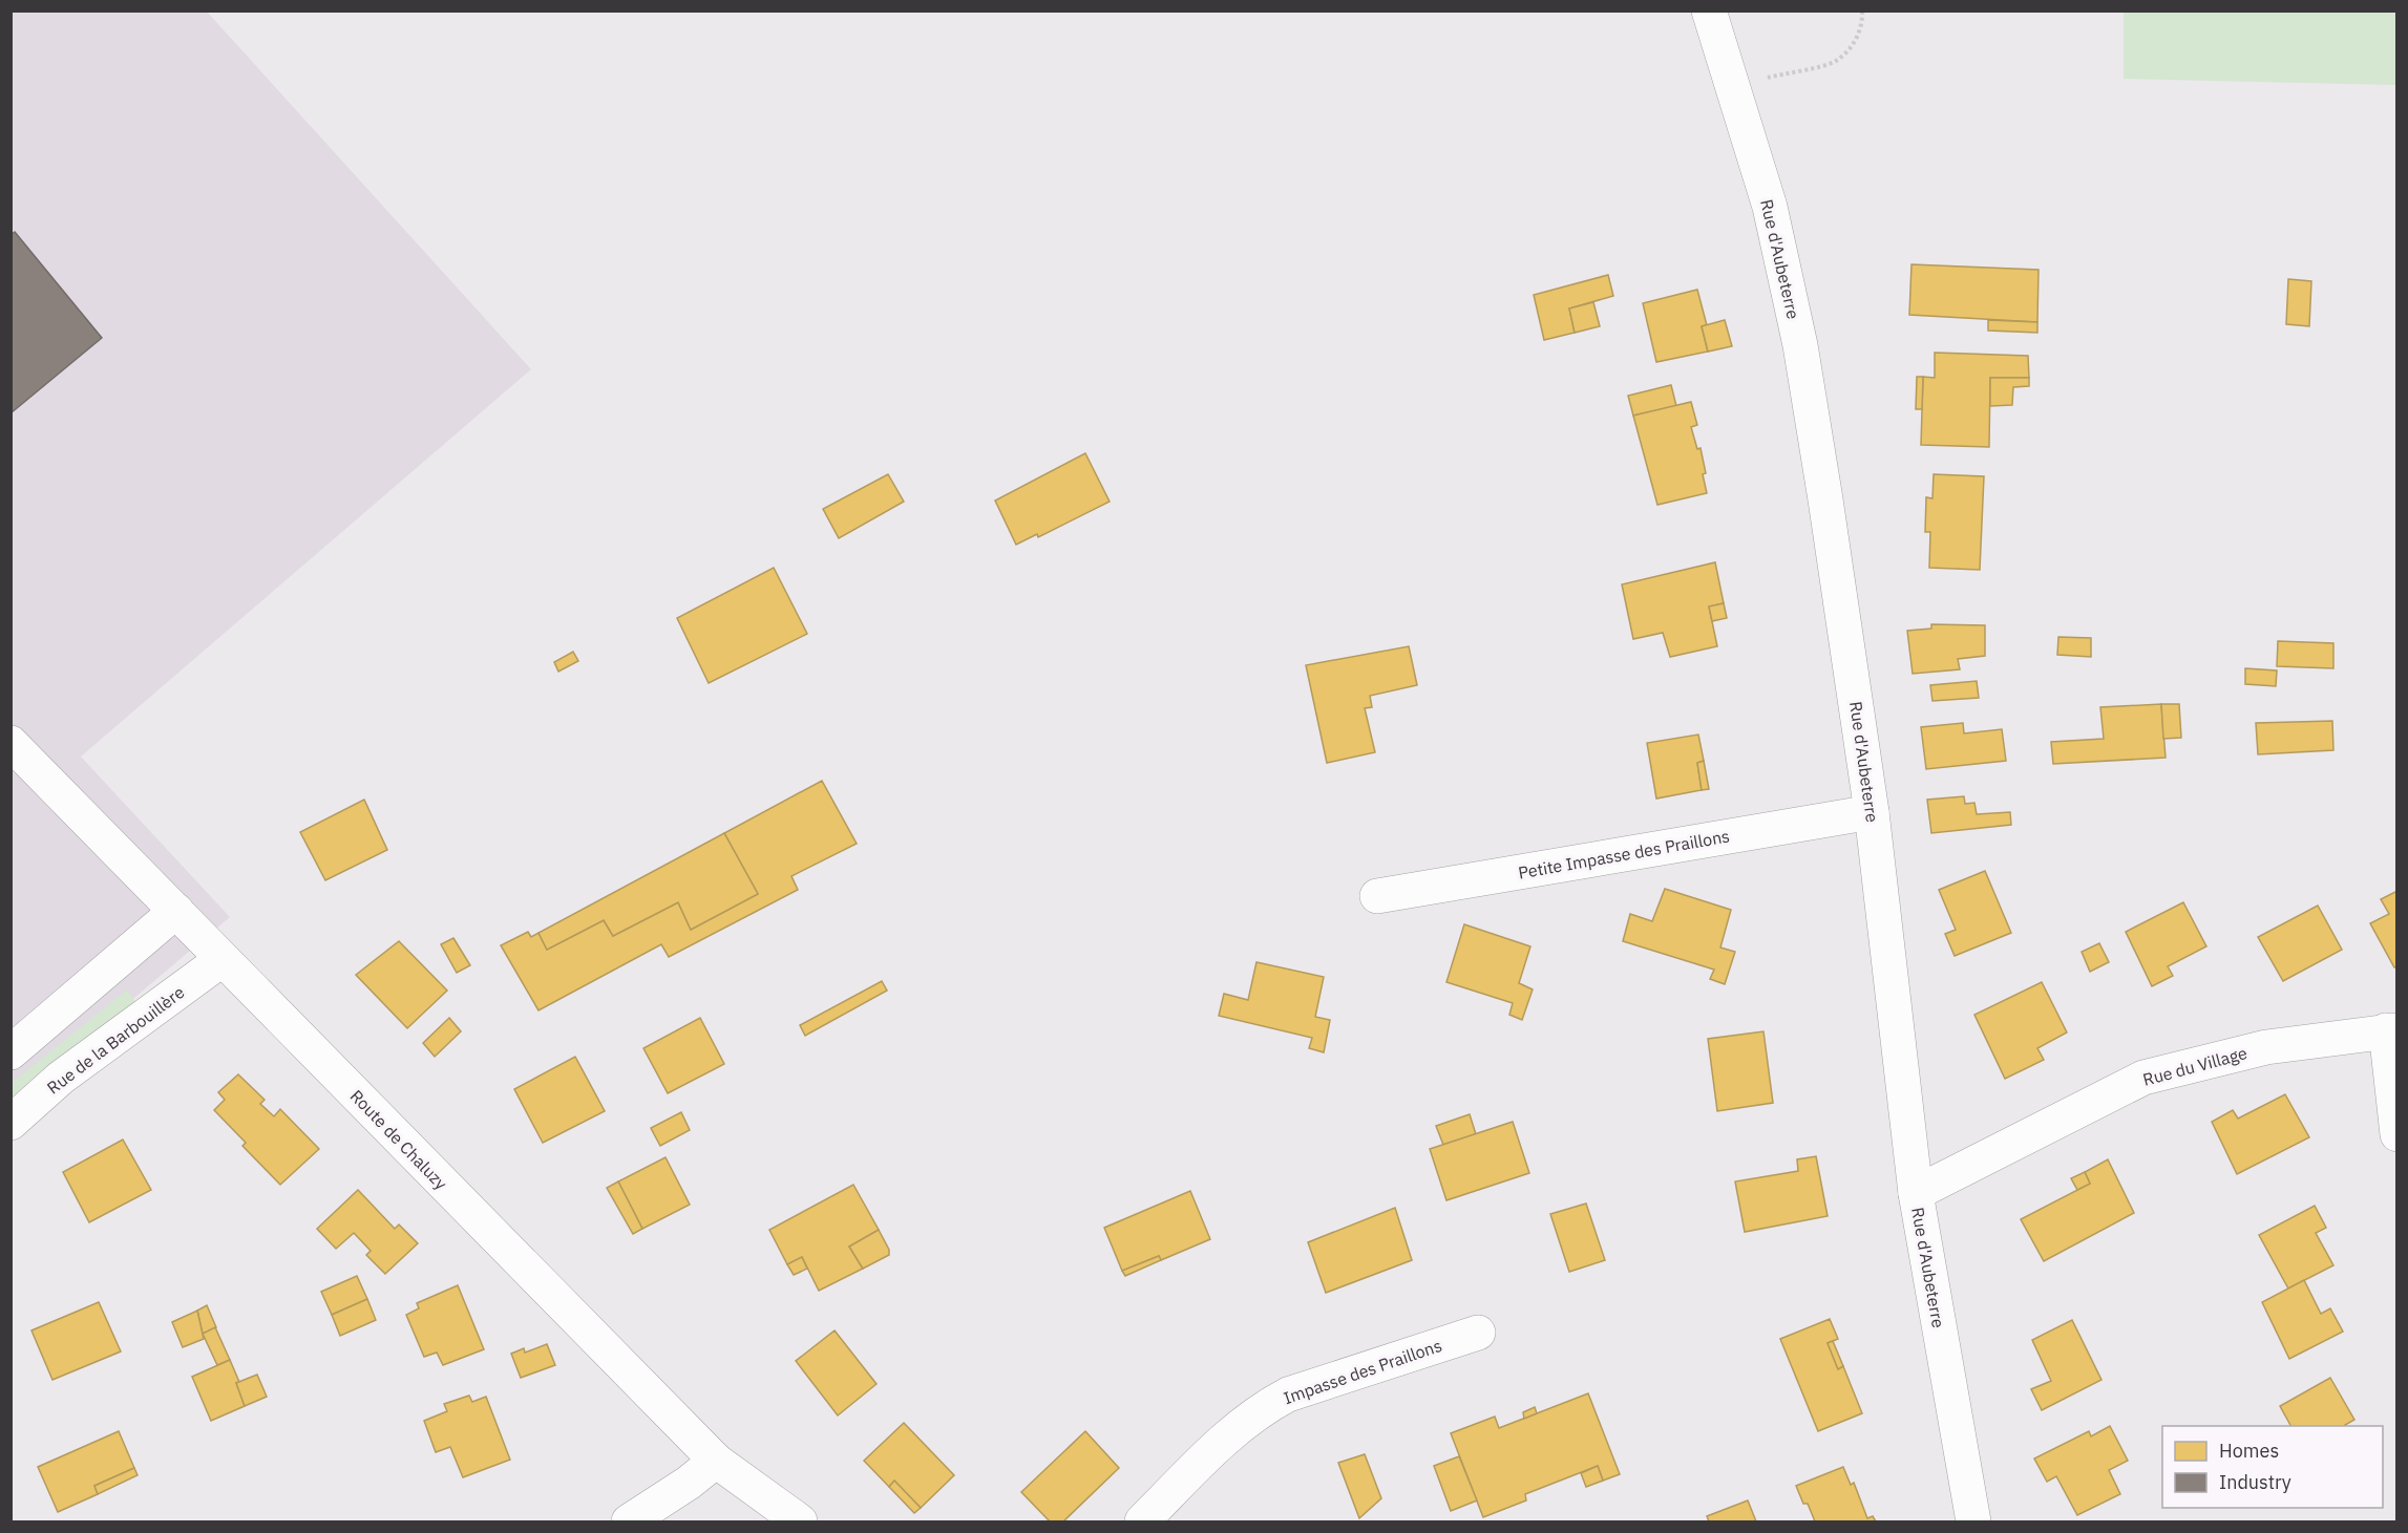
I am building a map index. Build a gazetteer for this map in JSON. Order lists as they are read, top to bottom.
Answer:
{
  "streets": {
    "street": [
      "Rue d'Aubeterre",
      "Petite Impasse des Praillons",
      "Rue de la Barbouillère",
      "Rue du Village",
      "Route de Chaluzy",
      "Impasse des Praillons"
    ]
  },
  "crossings": [
    ["Rue d'Aubeterre", "Petite Impasse des Praillons"],
    ["Rue d'Aubeterre", "Rue du Village"],
    ["Rue de la Barbouillère", "Route de Chaluzy"]
  ],
  "legend": ["Homes", "Industry"]
}
